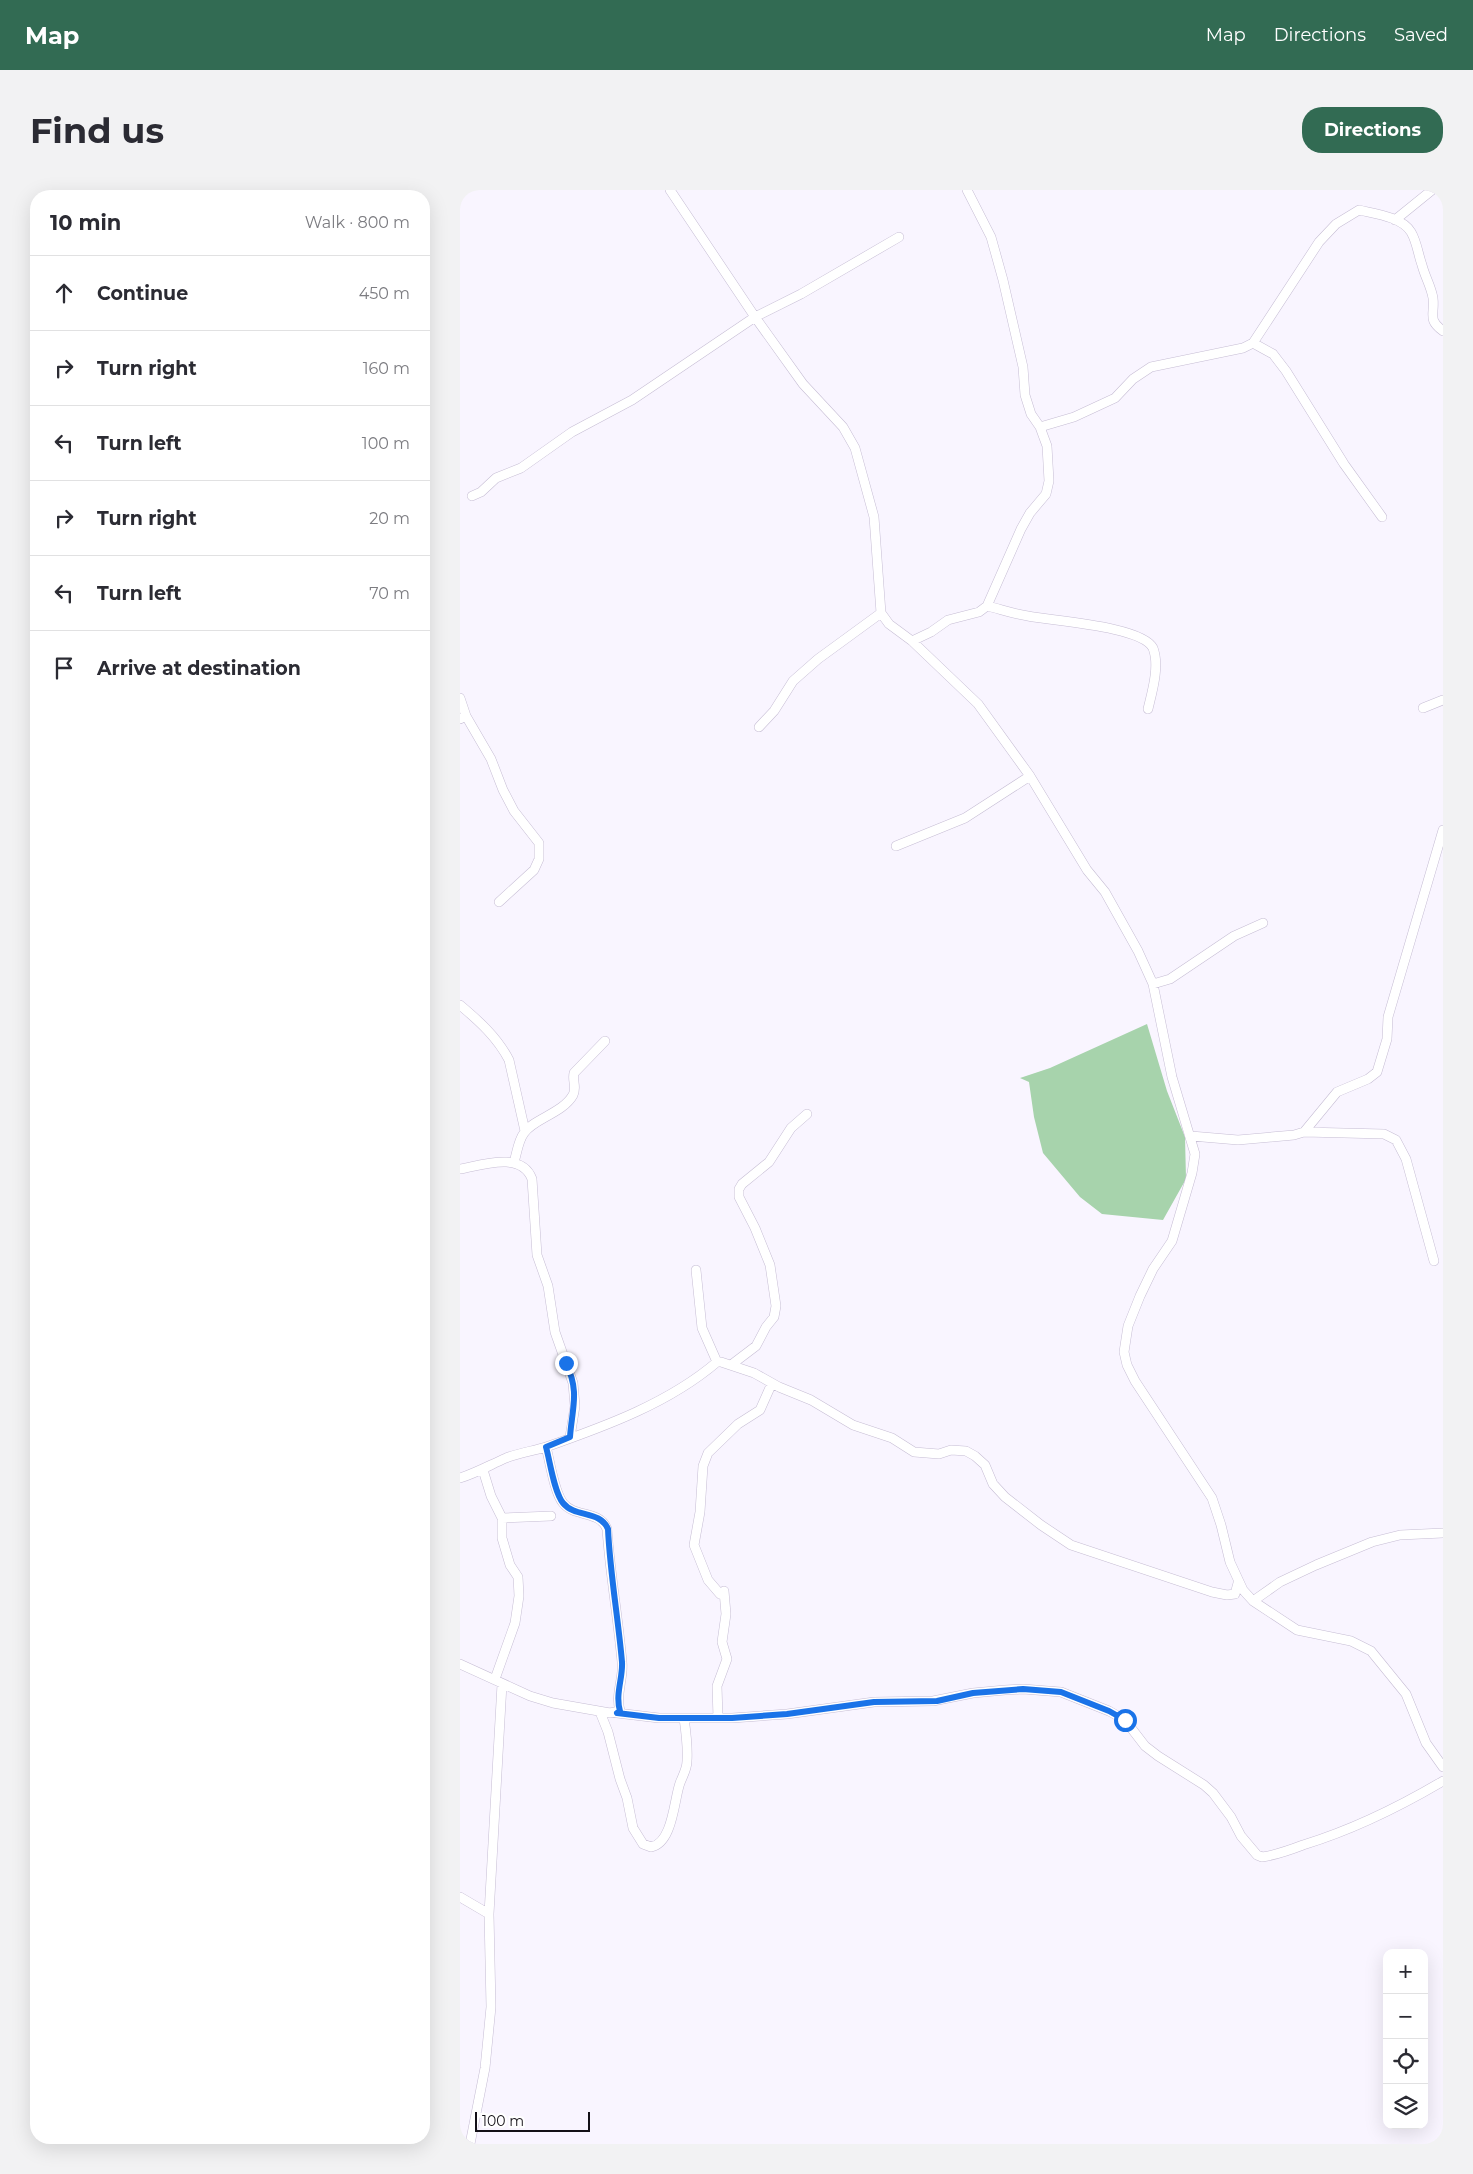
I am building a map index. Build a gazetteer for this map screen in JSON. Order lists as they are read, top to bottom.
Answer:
{
  "scale_bar": "100 m",
  "page": {
    "header": "Map",
    "nav": ["Map", "Directions", "Saved"],
    "buttons": "Directions",
    "title": "Find us",
    "heading": ["10 min", "Walk · 800 m"],
    "list": [
      ["Continue", "450 m"],
      ["Turn right", "160 m"],
      ["Turn left", "100 m"],
      ["Turn right", "20 m"],
      ["Turn left", "70 m"],
      "Arrive at destination"
    ],
    "map_buttons": ["+", "−"],
    "scale": "100 m"
  }
}
